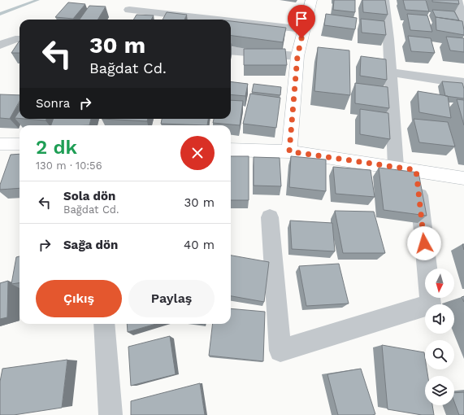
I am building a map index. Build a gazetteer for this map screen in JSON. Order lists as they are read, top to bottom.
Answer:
{
  "north": "bottom",
  "page": {
    "turn": ["30 m", "Bağdat Cd."],
    "then": "Sonra",
    "heading": ["2 dk", "130 m · 10:56"],
    "list": [
      {
        "name": "Sola dön",
        "note": "Bağdat Cd.",
        "value": "30 m"
      },
      {
        "name": "Sağa dön",
        "value": "40 m"
      }
    ],
    "buttons": ["Çıkış", "Paylaş"]
  }
}
